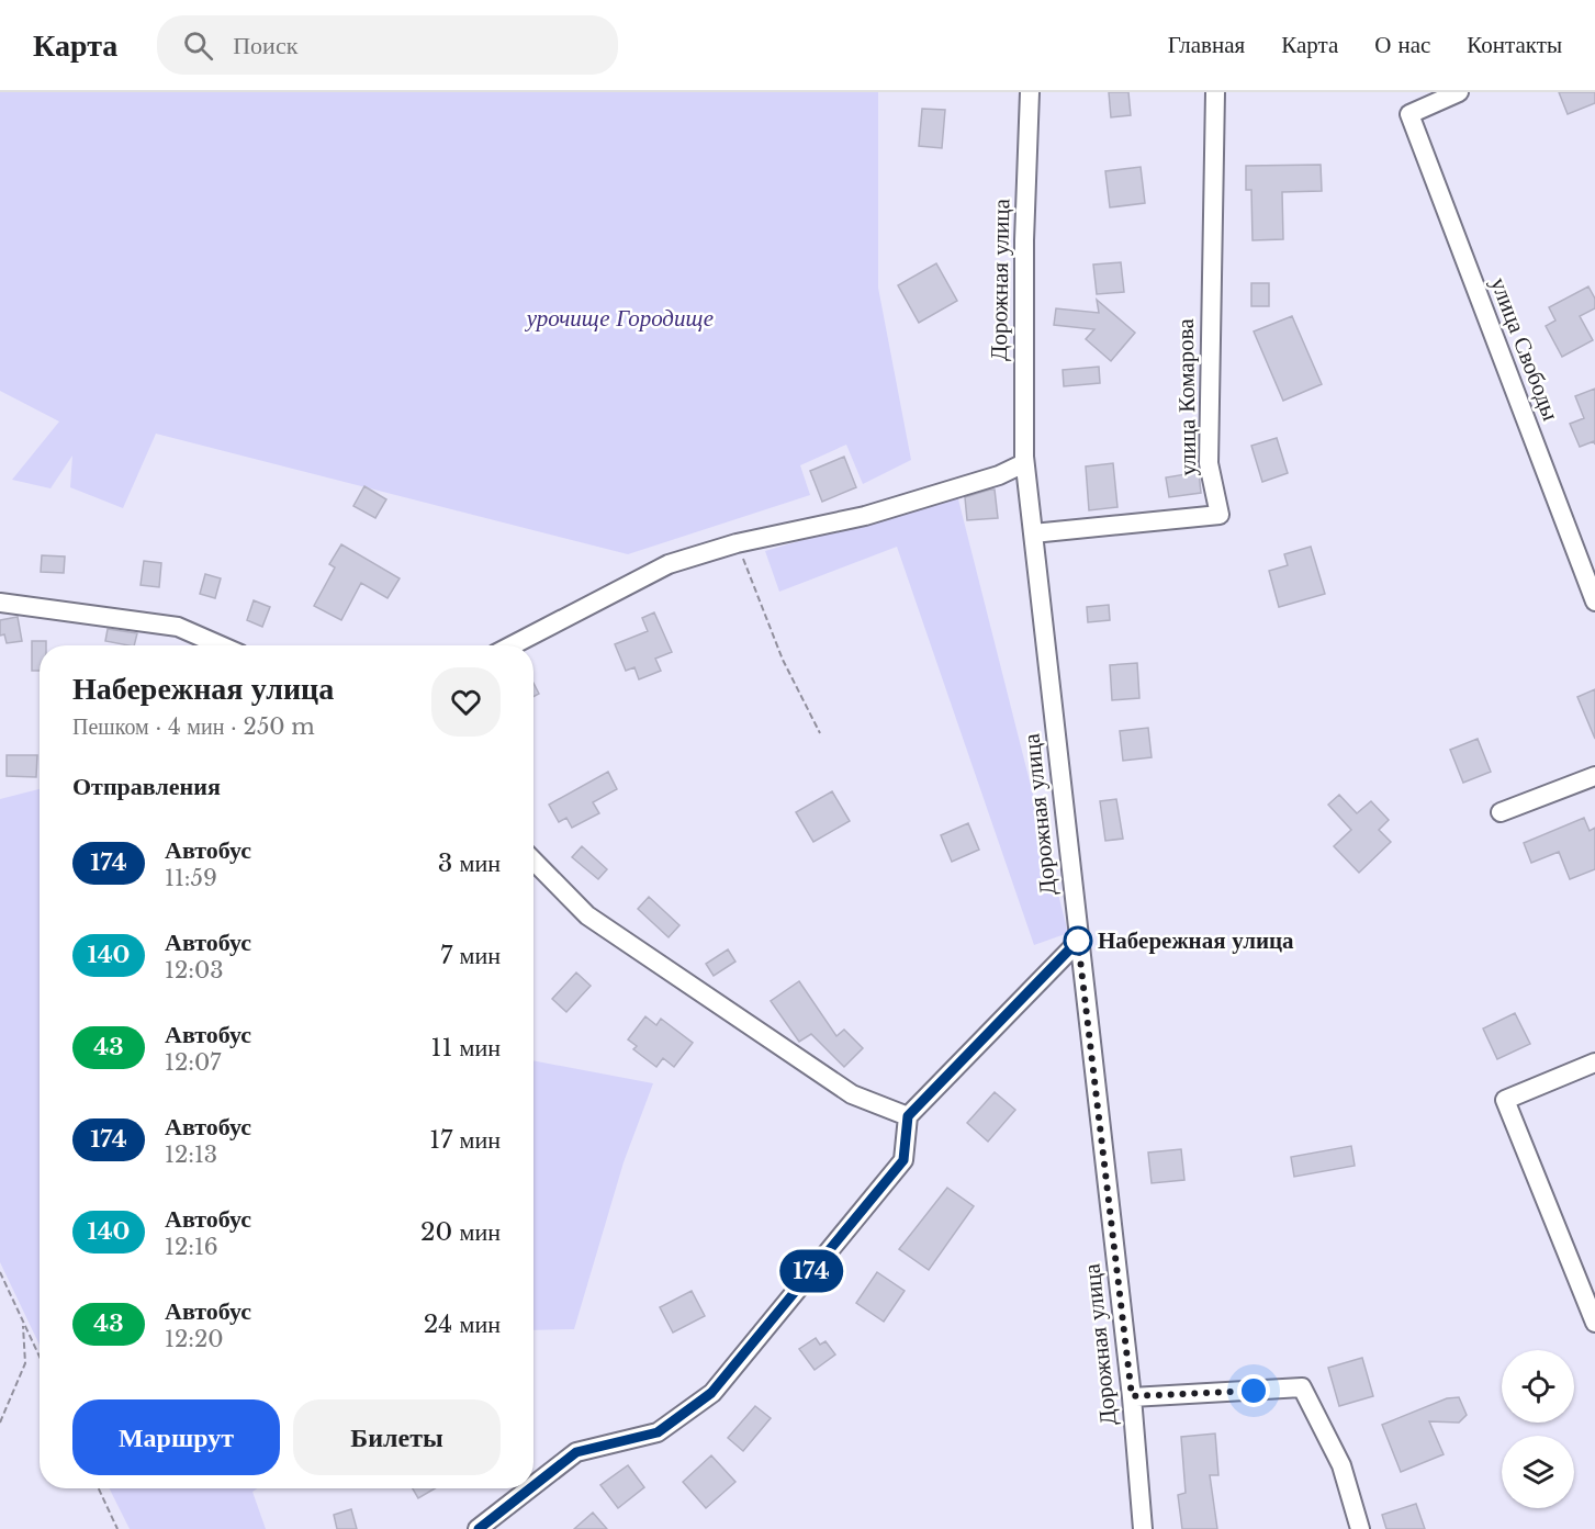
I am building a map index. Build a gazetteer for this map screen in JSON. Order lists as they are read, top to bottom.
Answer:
{
  "streets": {
    "street": ["Дорожная улица", "улица Свободы", "улица Комарова"]
  },
  "crossings": [
    ["Дорожная улица", "улица Комарова"]
  ],
  "parks": ["урочище Городище"],
  "places": ["Набережная улица"],
  "lines": ["bus line 174"],
  "page": {
    "header": "Карта",
    "search": "Поиск",
    "nav": [
      "Главная",
      "Карта",
      "О нас",
      "Контакты"
    ],
    "on_map": "174",
    "heading": [
      ["Набережная улица", "Пешком · 4 мин · 250 m"],
      "Отправления"
    ],
    "list": [
      {
        "mark": "174",
        "name": "Автобус",
        "note": "11:59",
        "value": "3 мин"
      },
      {
        "mark": "140",
        "name": "Автобус",
        "note": "12:03",
        "value": "7 мин"
      },
      {
        "mark": "43",
        "name": "Автобус",
        "note": "12:07",
        "value": "11 мин"
      },
      {
        "mark": "174",
        "name": "Автобус",
        "note": "12:13",
        "value": "17 мин"
      },
      {
        "mark": "140",
        "name": "Автобус",
        "note": "12:16",
        "value": "20 мин"
      },
      {
        "mark": "43",
        "name": "Автобус",
        "note": "12:20",
        "value": "24 мин"
      }
    ],
    "buttons": ["Маршрут", "Билеты"]
  }
}
